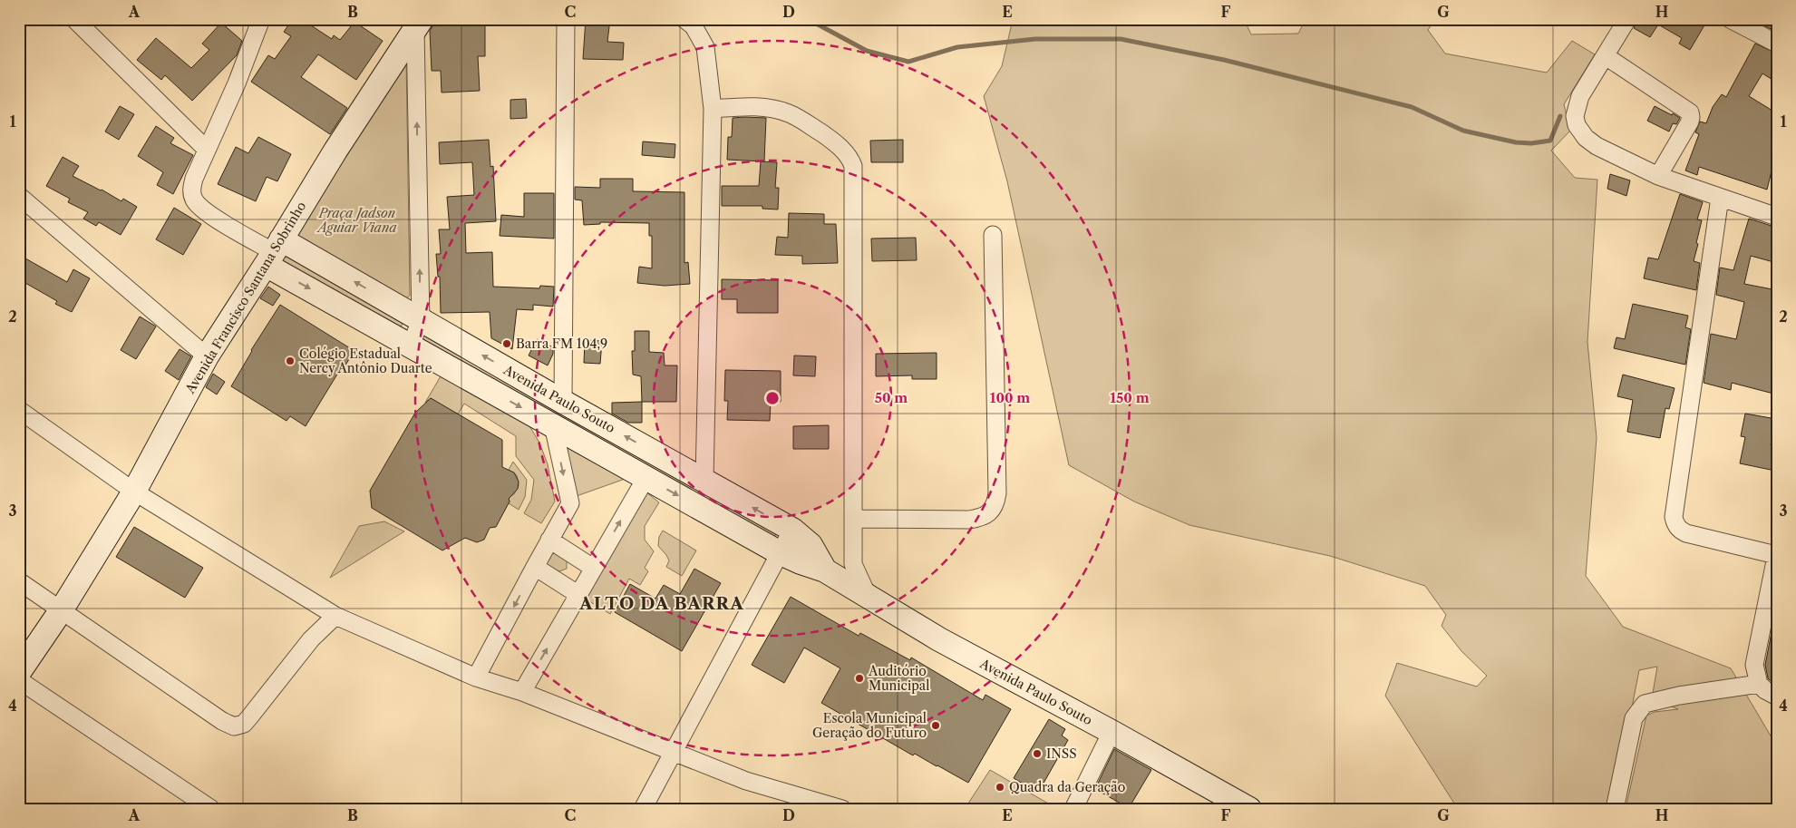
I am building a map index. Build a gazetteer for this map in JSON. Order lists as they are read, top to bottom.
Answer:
{
  "streets": {
    "street": ["Avenida Francisco Santana Sobrinho", "Avenida Paulo Souto"]
  },
  "crossings": [
    ["Avenida Francisco Santana Sobrinho", "Avenida Paulo Souto"]
  ],
  "districts": ["ALTO DA BARRA"],
  "parks": ["Praça Jadson Aguiar Viana"],
  "places": [
    "Barra FM 104,9",
    "Colégio Estadual Nercy Antônio Duarte",
    "Auditório Municipal",
    "Escola Municipal Geração do Futuro",
    "INSS",
    "Quadra da Geração"
  ],
  "grid": {
    "columns": [
      "A",
      "B",
      "C",
      "D",
      "E",
      "F",
      "G",
      "H"
    ],
    "rows": [
      "1",
      "2",
      "3",
      "4"
    ]
  },
  "rings": ["50 m", "100 m", "150 m"]
}
